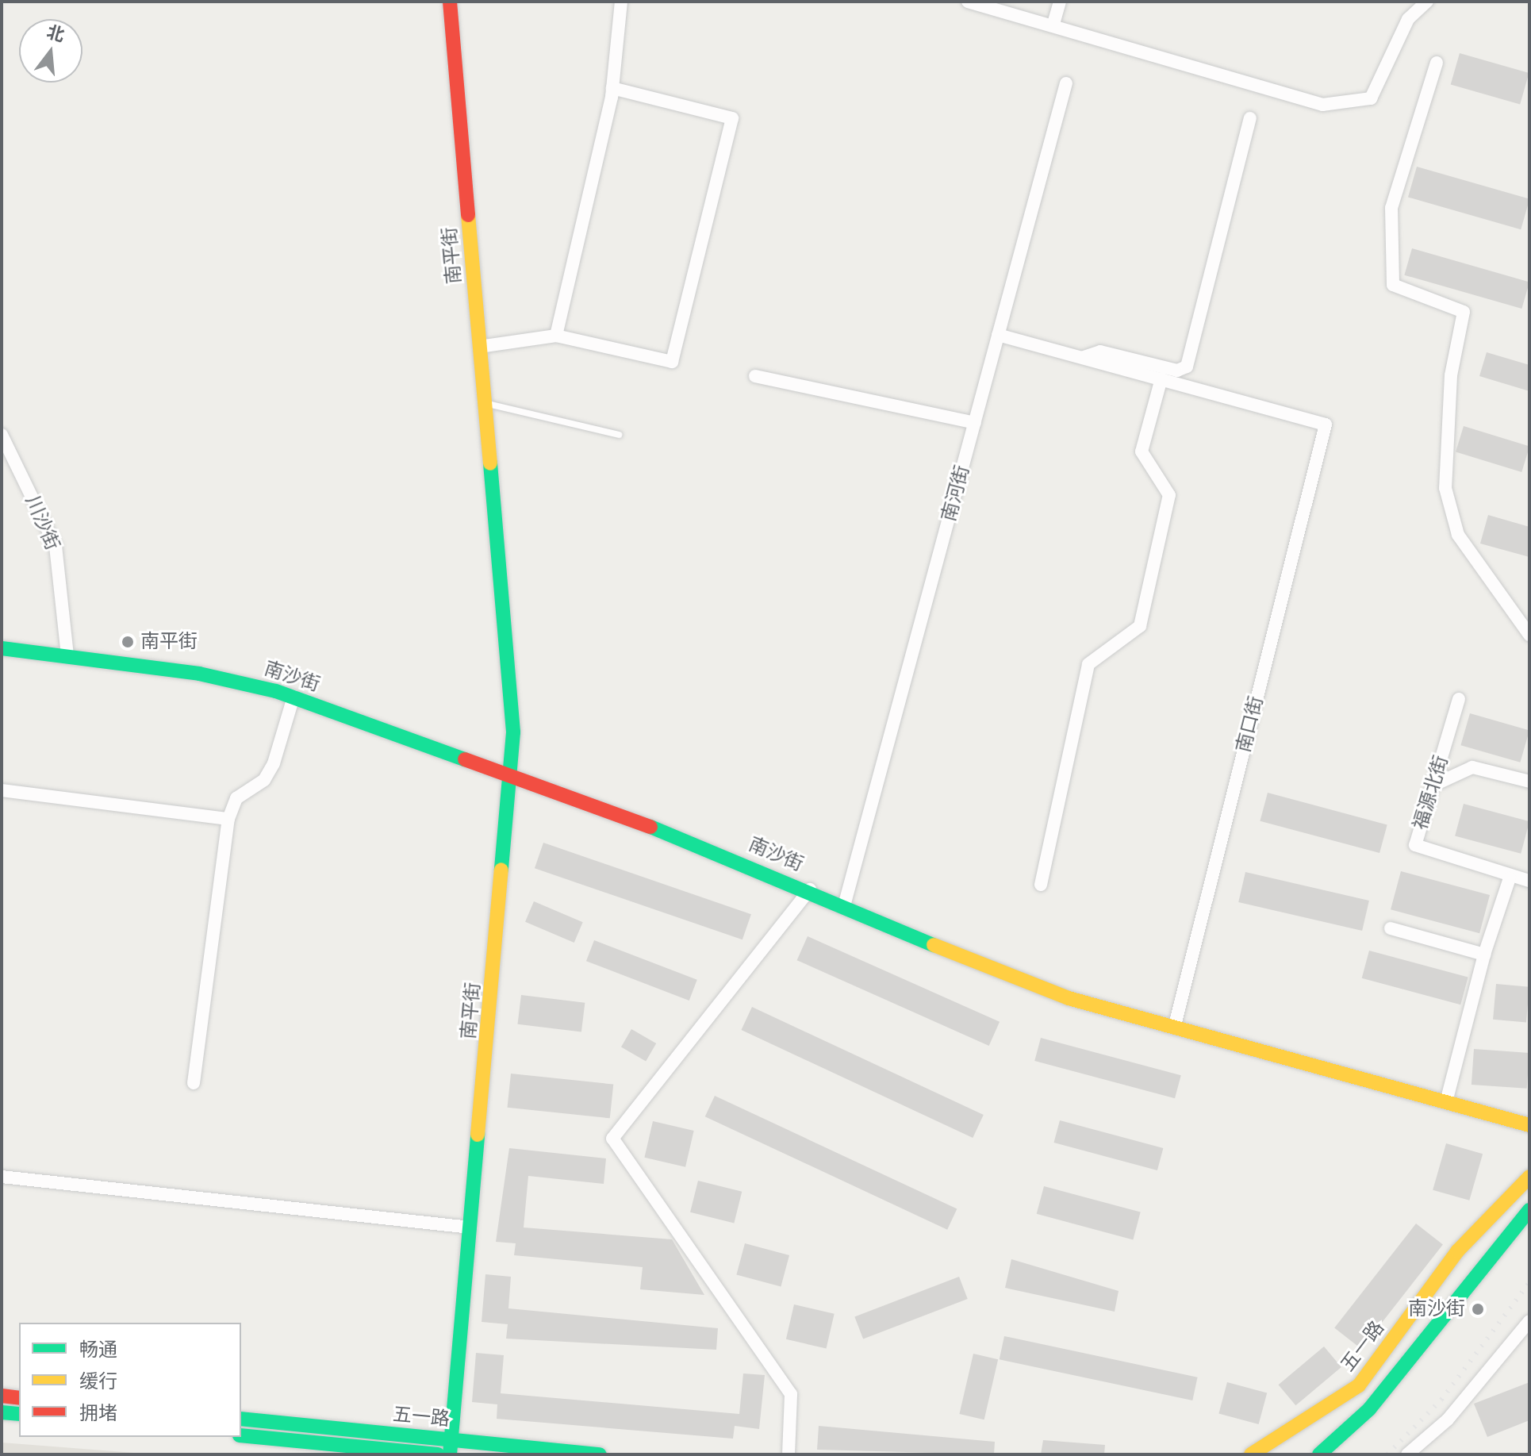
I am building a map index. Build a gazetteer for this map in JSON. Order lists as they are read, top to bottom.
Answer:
{
  "streets": {
    "street": [
      "南平街",
      "南河街",
      "川沙街",
      "南沙街",
      "南口街",
      "福源北街",
      "五一路"
    ]
  },
  "crossings": [
    ["南平街", "南沙街"],
    ["南平街", "五一路"],
    ["南河街", "南沙街"],
    ["川沙街", "南沙街"],
    ["南沙街", "南口街"]
  ],
  "places": ["南平街", "南沙街"],
  "legend": ["畅通", "缓行", "拥堵"],
  "north": "top"
}
